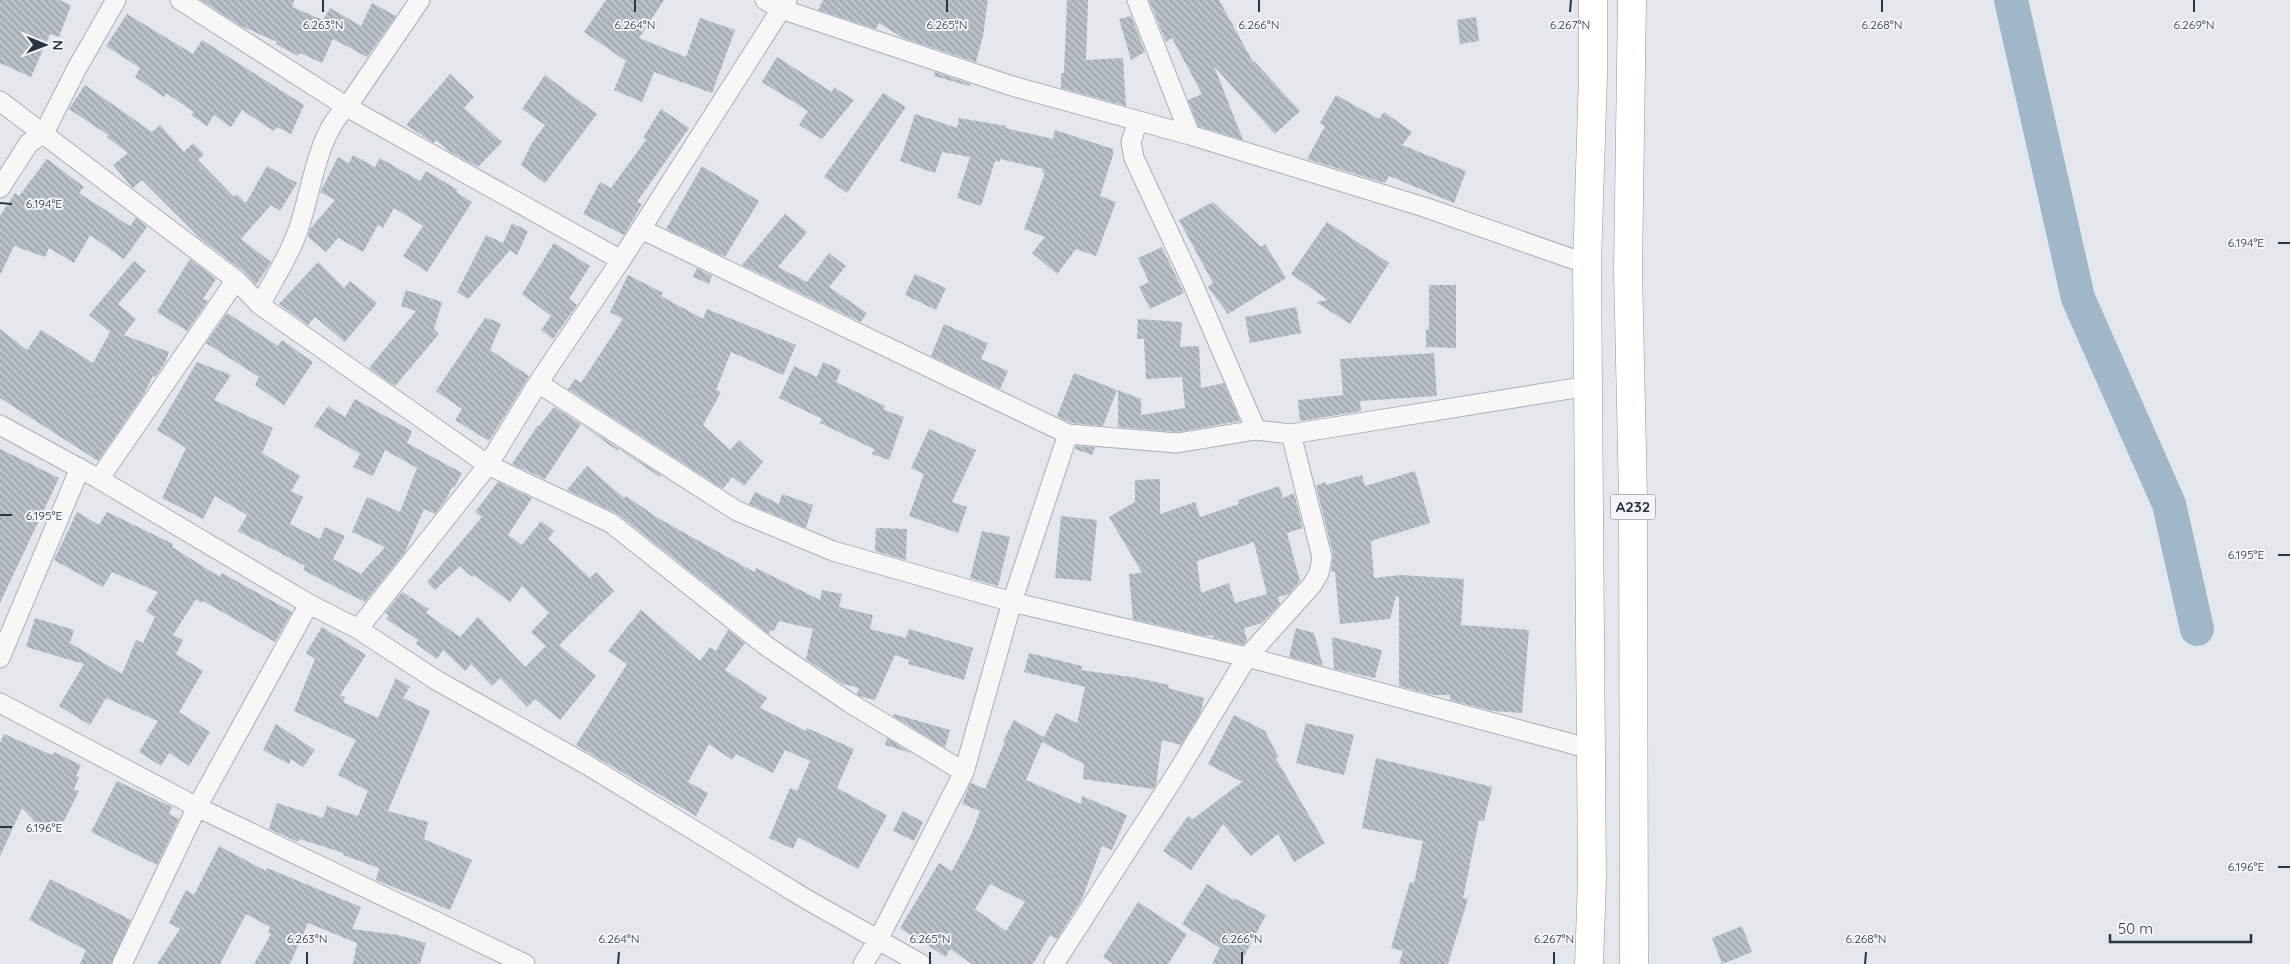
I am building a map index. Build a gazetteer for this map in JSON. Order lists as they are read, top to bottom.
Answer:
{
  "streets": {
    "highway": ["A232"]
  },
  "scale_bar": "50 m",
  "north": "right",
  "coordinates": [
    "6.263°N",
    "6.264°N",
    "6.265°N",
    "6.266°N",
    "6.267°N",
    "6.268°N",
    "6.269°N",
    "6.194°E",
    "6.195°E",
    "6.196°E"
  ]
}
